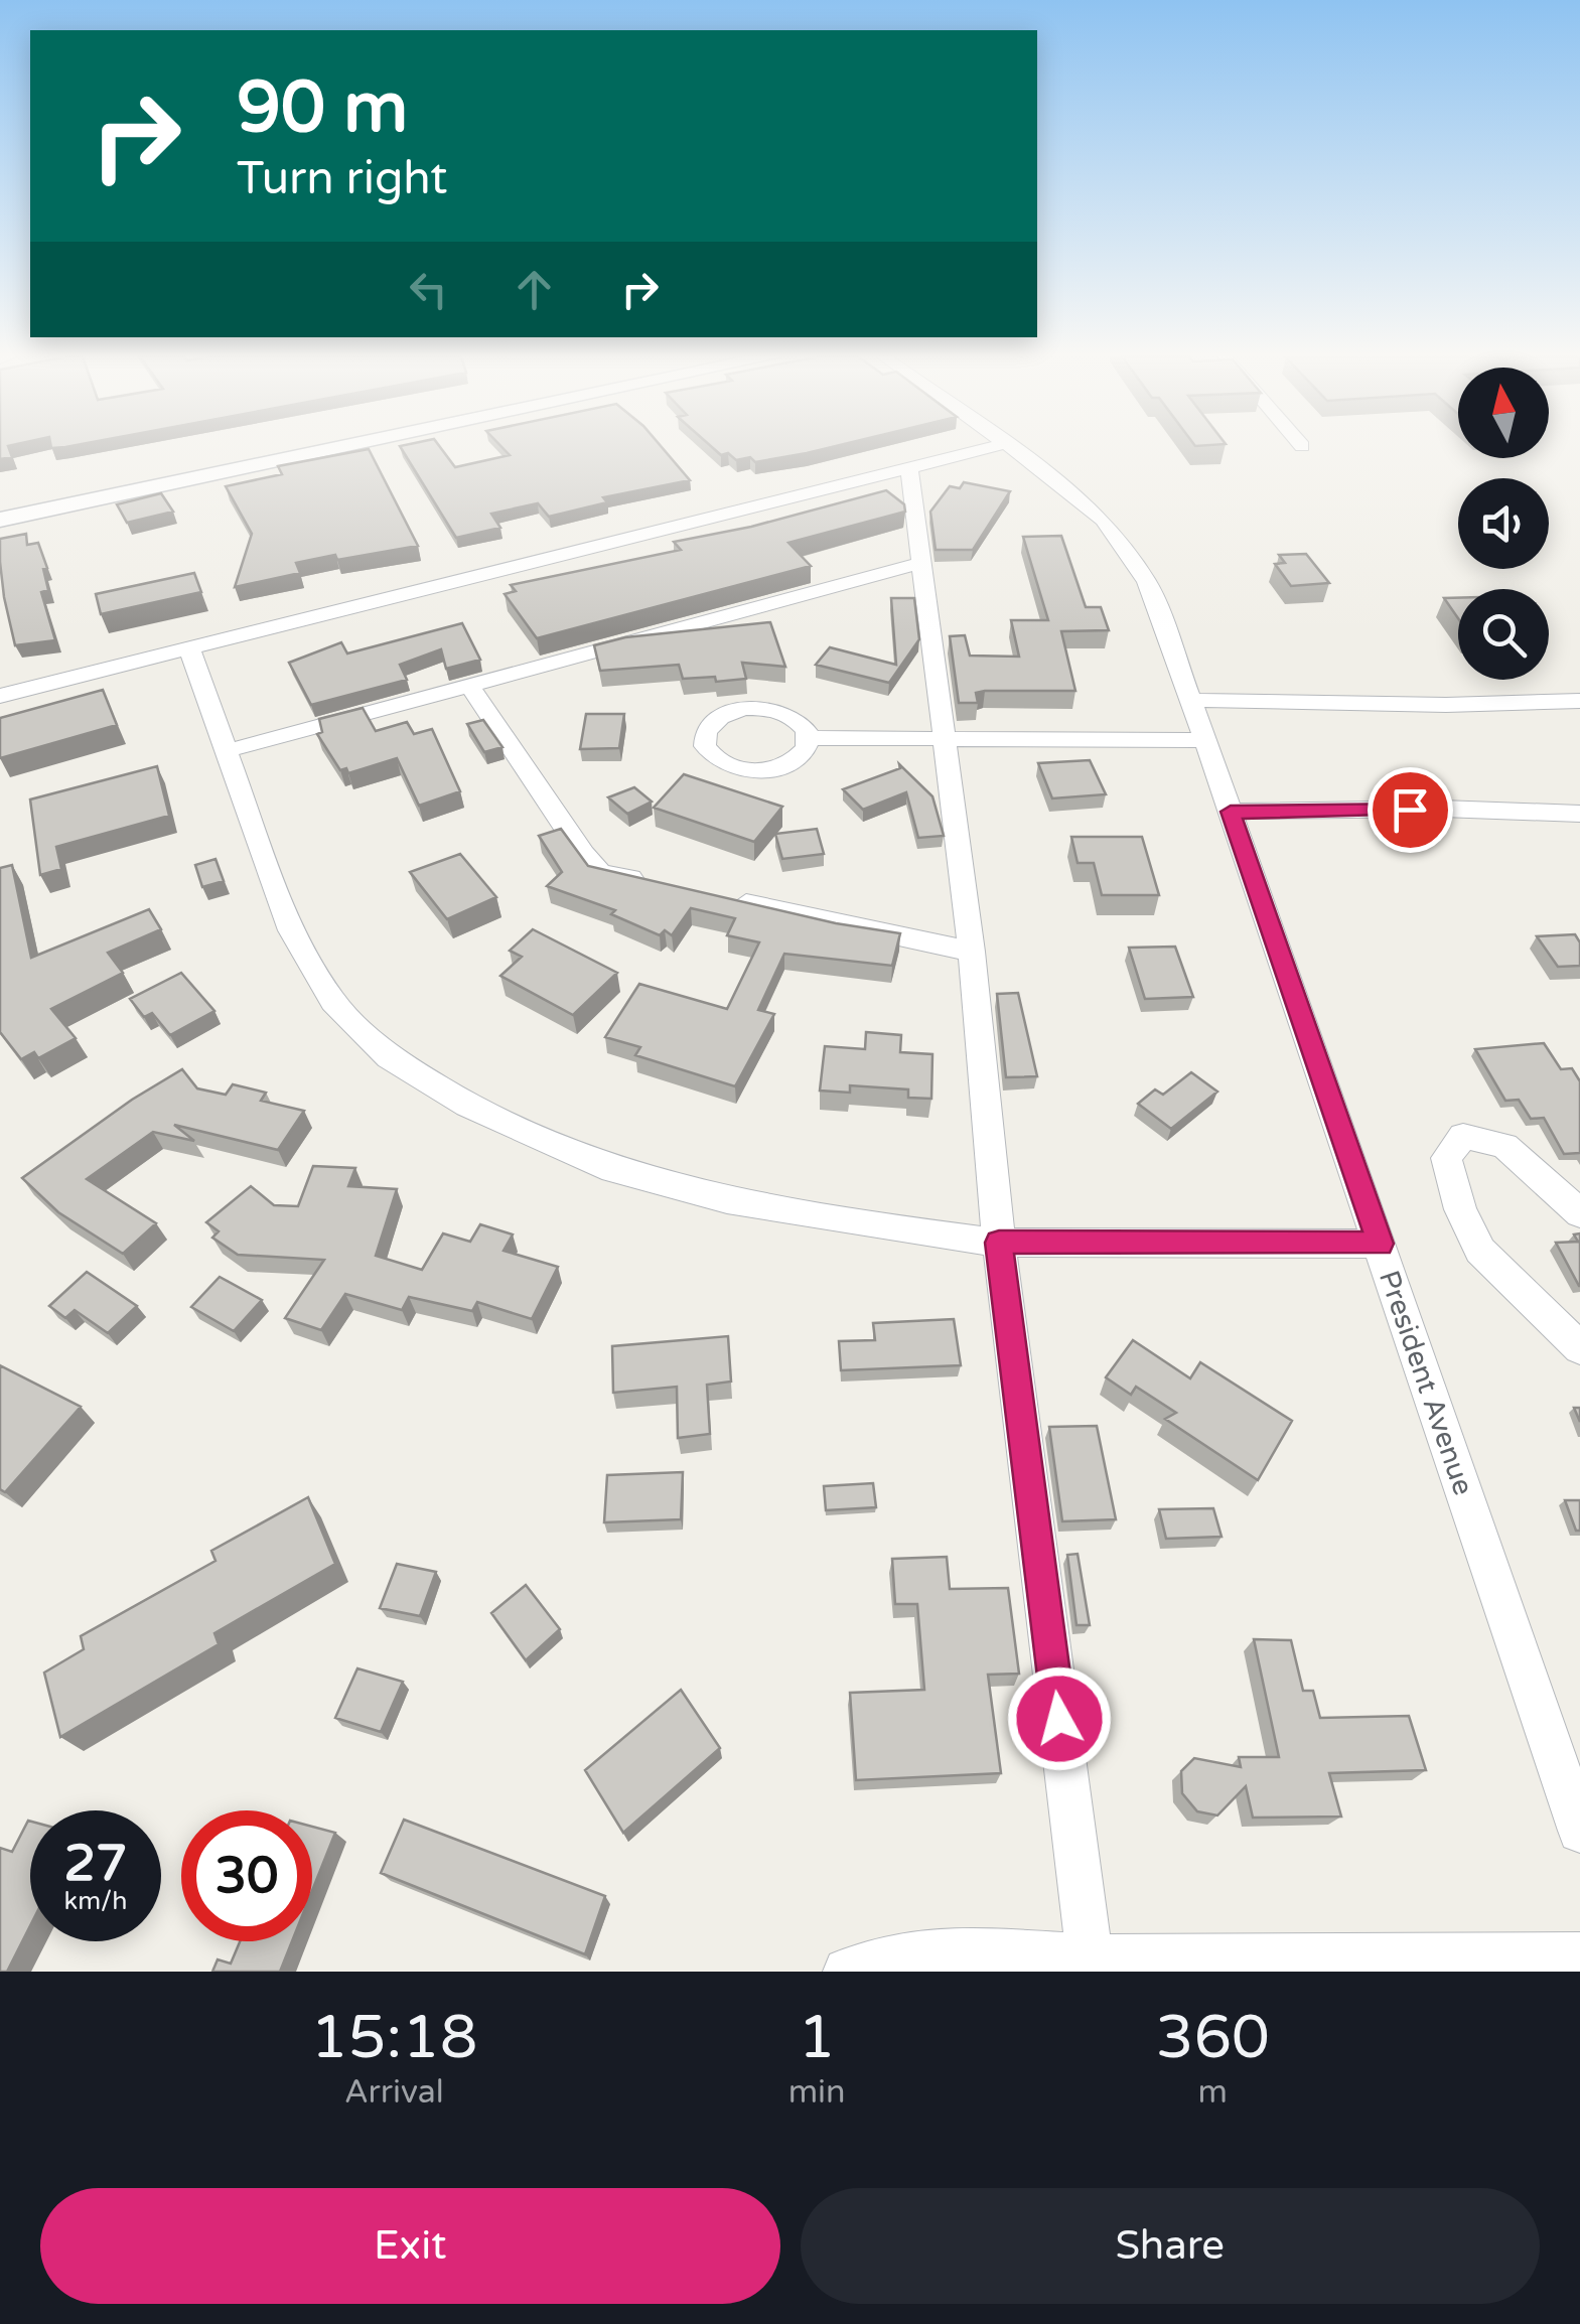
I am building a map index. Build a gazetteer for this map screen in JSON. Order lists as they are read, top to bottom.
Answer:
{
  "streets": {
    "street": ["President Avenue"]
  },
  "north": "top",
  "page": {
    "turn": ["90 m", "Turn right"],
    "speed": "27 km/h",
    "limit": "30",
    "eta": [
      "15:18",
      "Arrival",
      "1",
      "min",
      "360",
      "m"
    ],
    "buttons": ["Exit", "Share"]
  }
}
